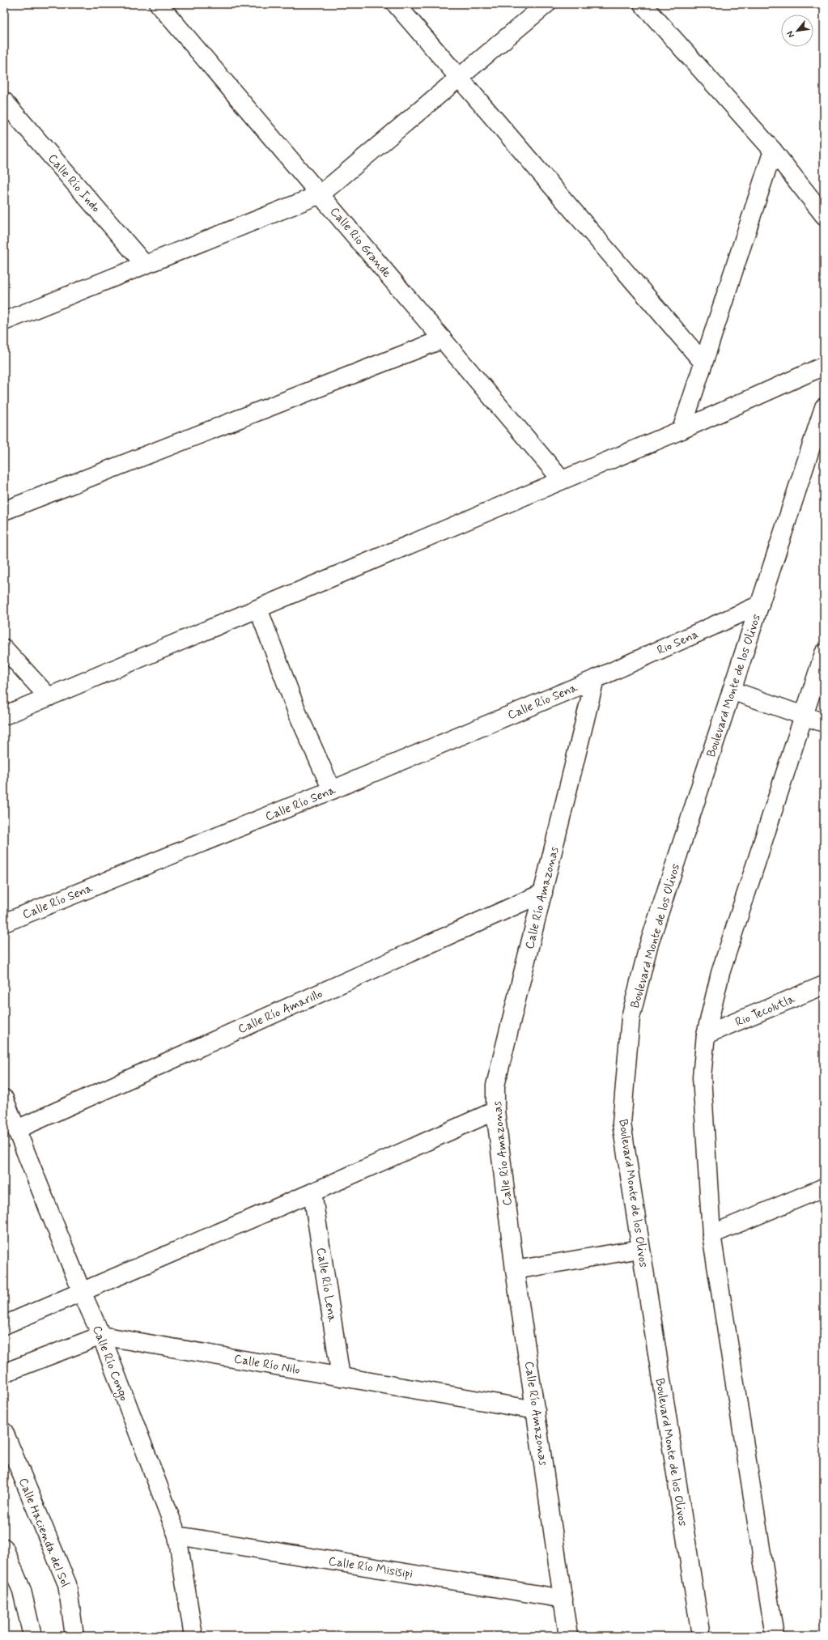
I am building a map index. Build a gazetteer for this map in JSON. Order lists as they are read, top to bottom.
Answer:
{
  "streets": {
    "street": [
      "Calle Río Indo",
      "Calle Rio Grande",
      "Rio Sena",
      "Boulevard Monte de los Olivos",
      "Calle Río Sena",
      "Calle Río Amazonas",
      "Rio Tecolutla",
      "Calle Río Amarillo",
      "Calle Río Lena",
      "Calle Río Congo",
      "Calle Río Nilo",
      "Calle Hacienda del Sol",
      "Calle Río Misisipi"
    ]
  },
  "crossings": [
    ["Rio Sena", "Boulevard Monte de los Olivos"],
    ["Rio Sena", "Calle Río Sena"],
    ["Rio Sena", "Calle Río Amazonas"],
    ["Calle Río Sena", "Calle Río Amazonas"],
    ["Calle Río Amazonas", "Calle Río Amarillo"],
    ["Calle Río Amazonas", "Calle Río Nilo"],
    ["Calle Río Amazonas", "Calle Río Misisipi"],
    ["Calle Río Amarillo", "Calle Río Congo"],
    ["Calle Río Lena", "Calle Río Nilo"],
    ["Calle Río Congo", "Calle Río Nilo"],
    ["Calle Río Congo", "Calle Río Misisipi"]
  ],
  "north": "bottom left"
}
